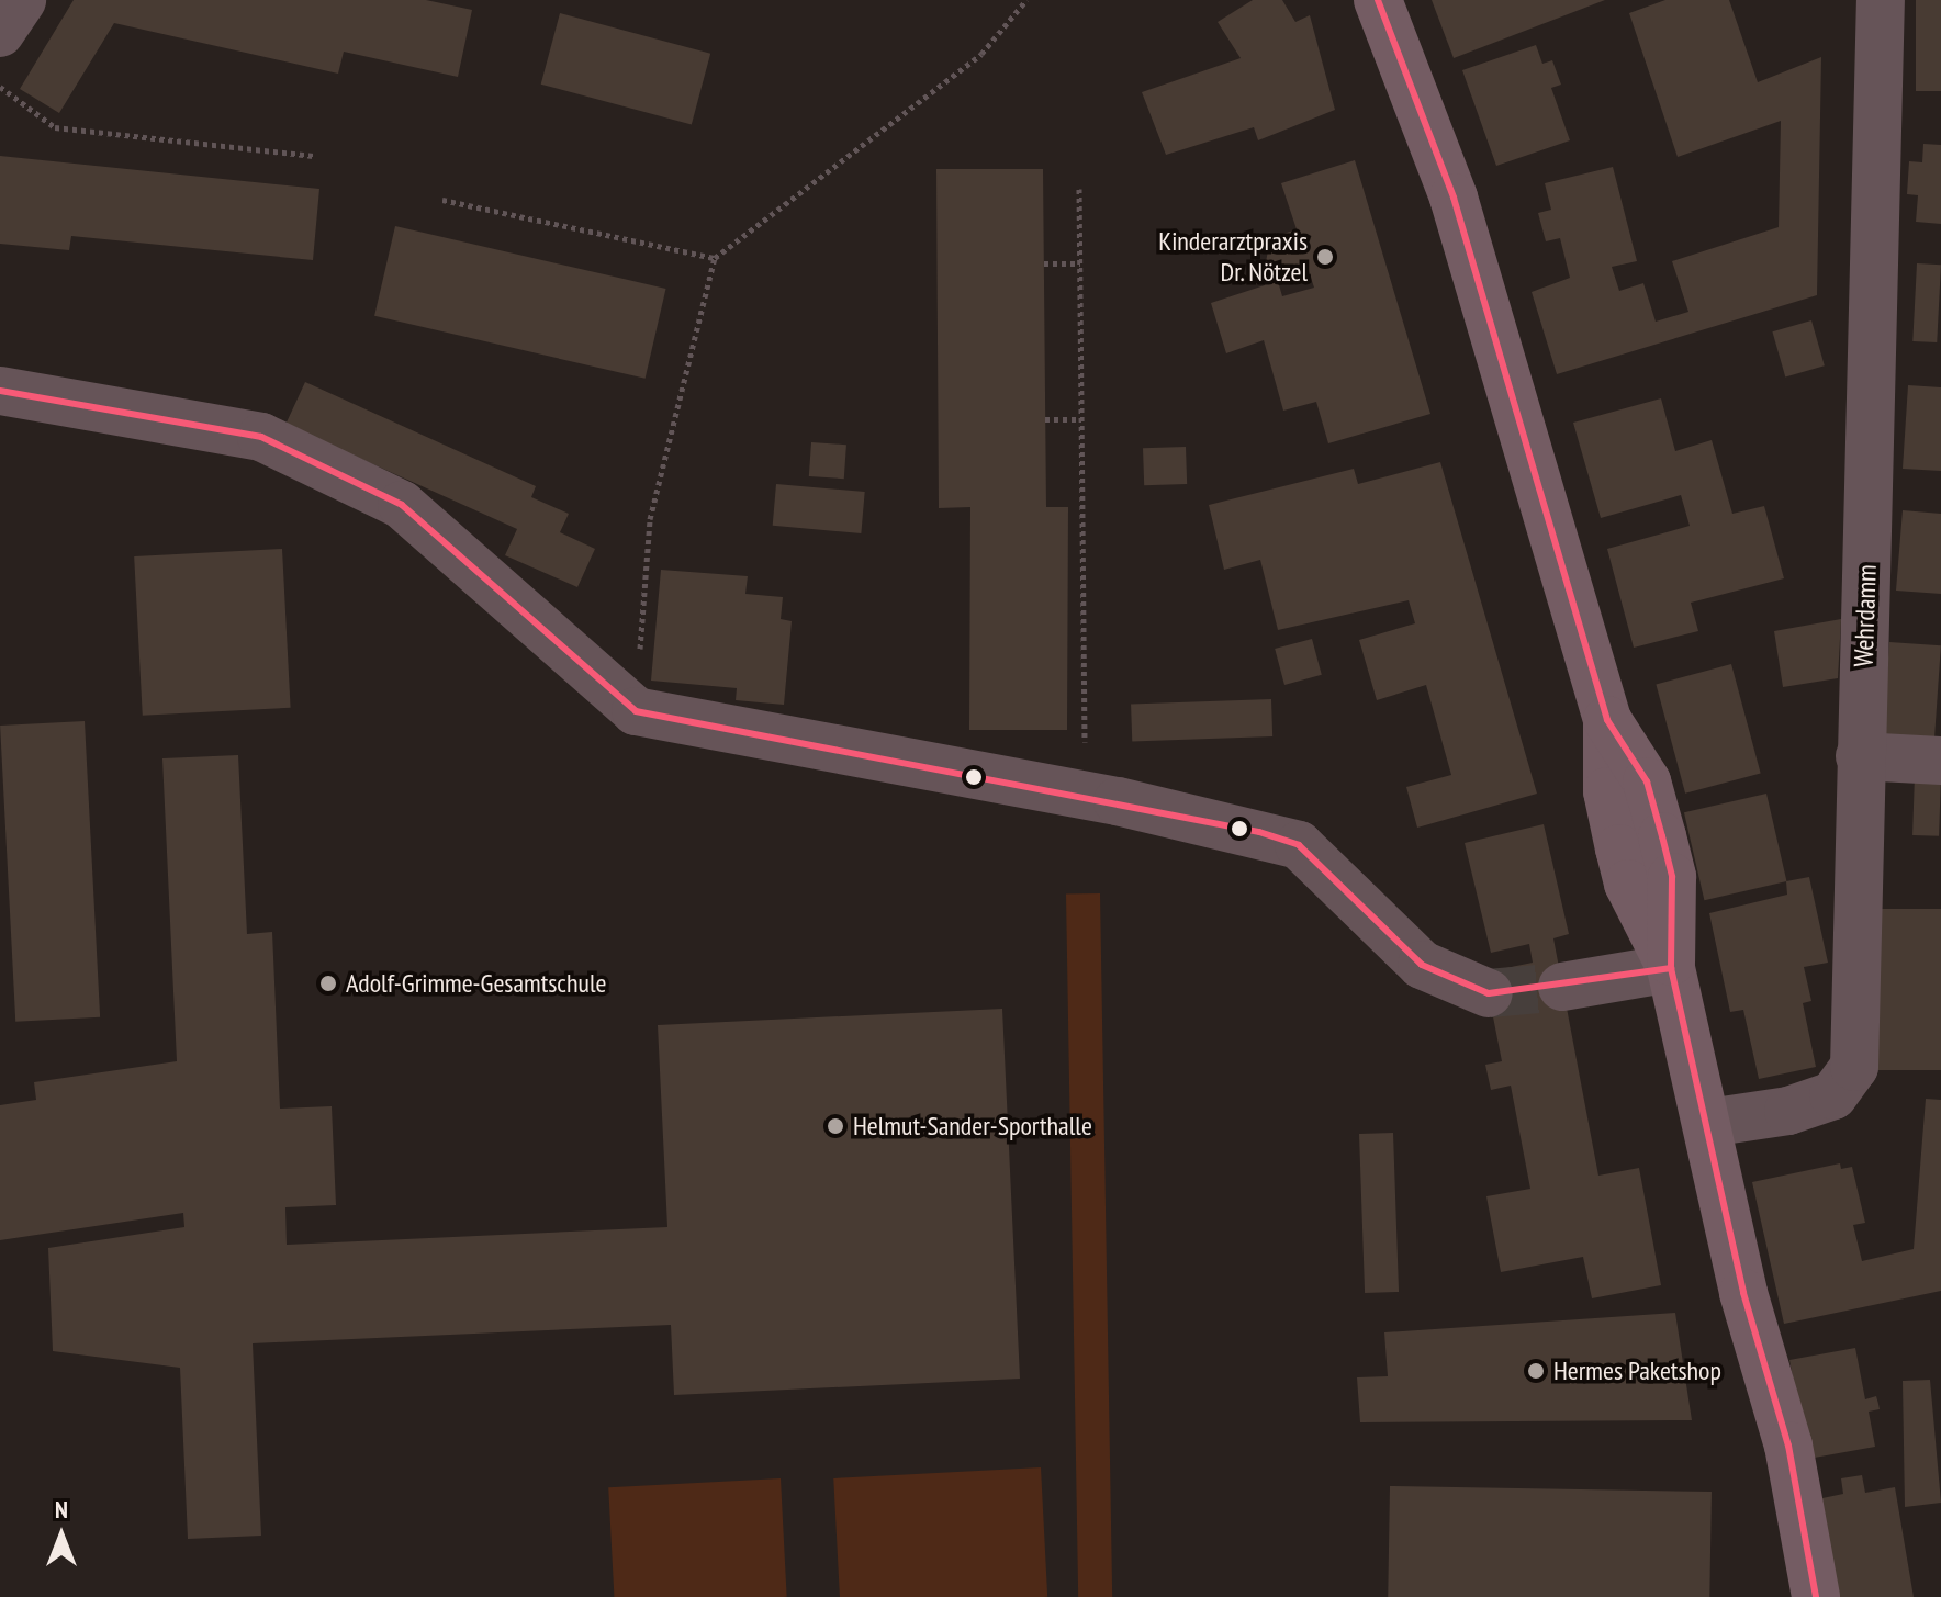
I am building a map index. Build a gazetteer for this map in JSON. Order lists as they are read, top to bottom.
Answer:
{
  "streets": {
    "street": ["Wehrdamm"]
  },
  "places": [
    "Kinderarztpraxis Dr. Nötzel",
    "Adolf-Grimme-Gesamtschule",
    "Helmut-Sander-Sporthalle",
    "Hermes Paketshop"
  ],
  "north": "top"
}
